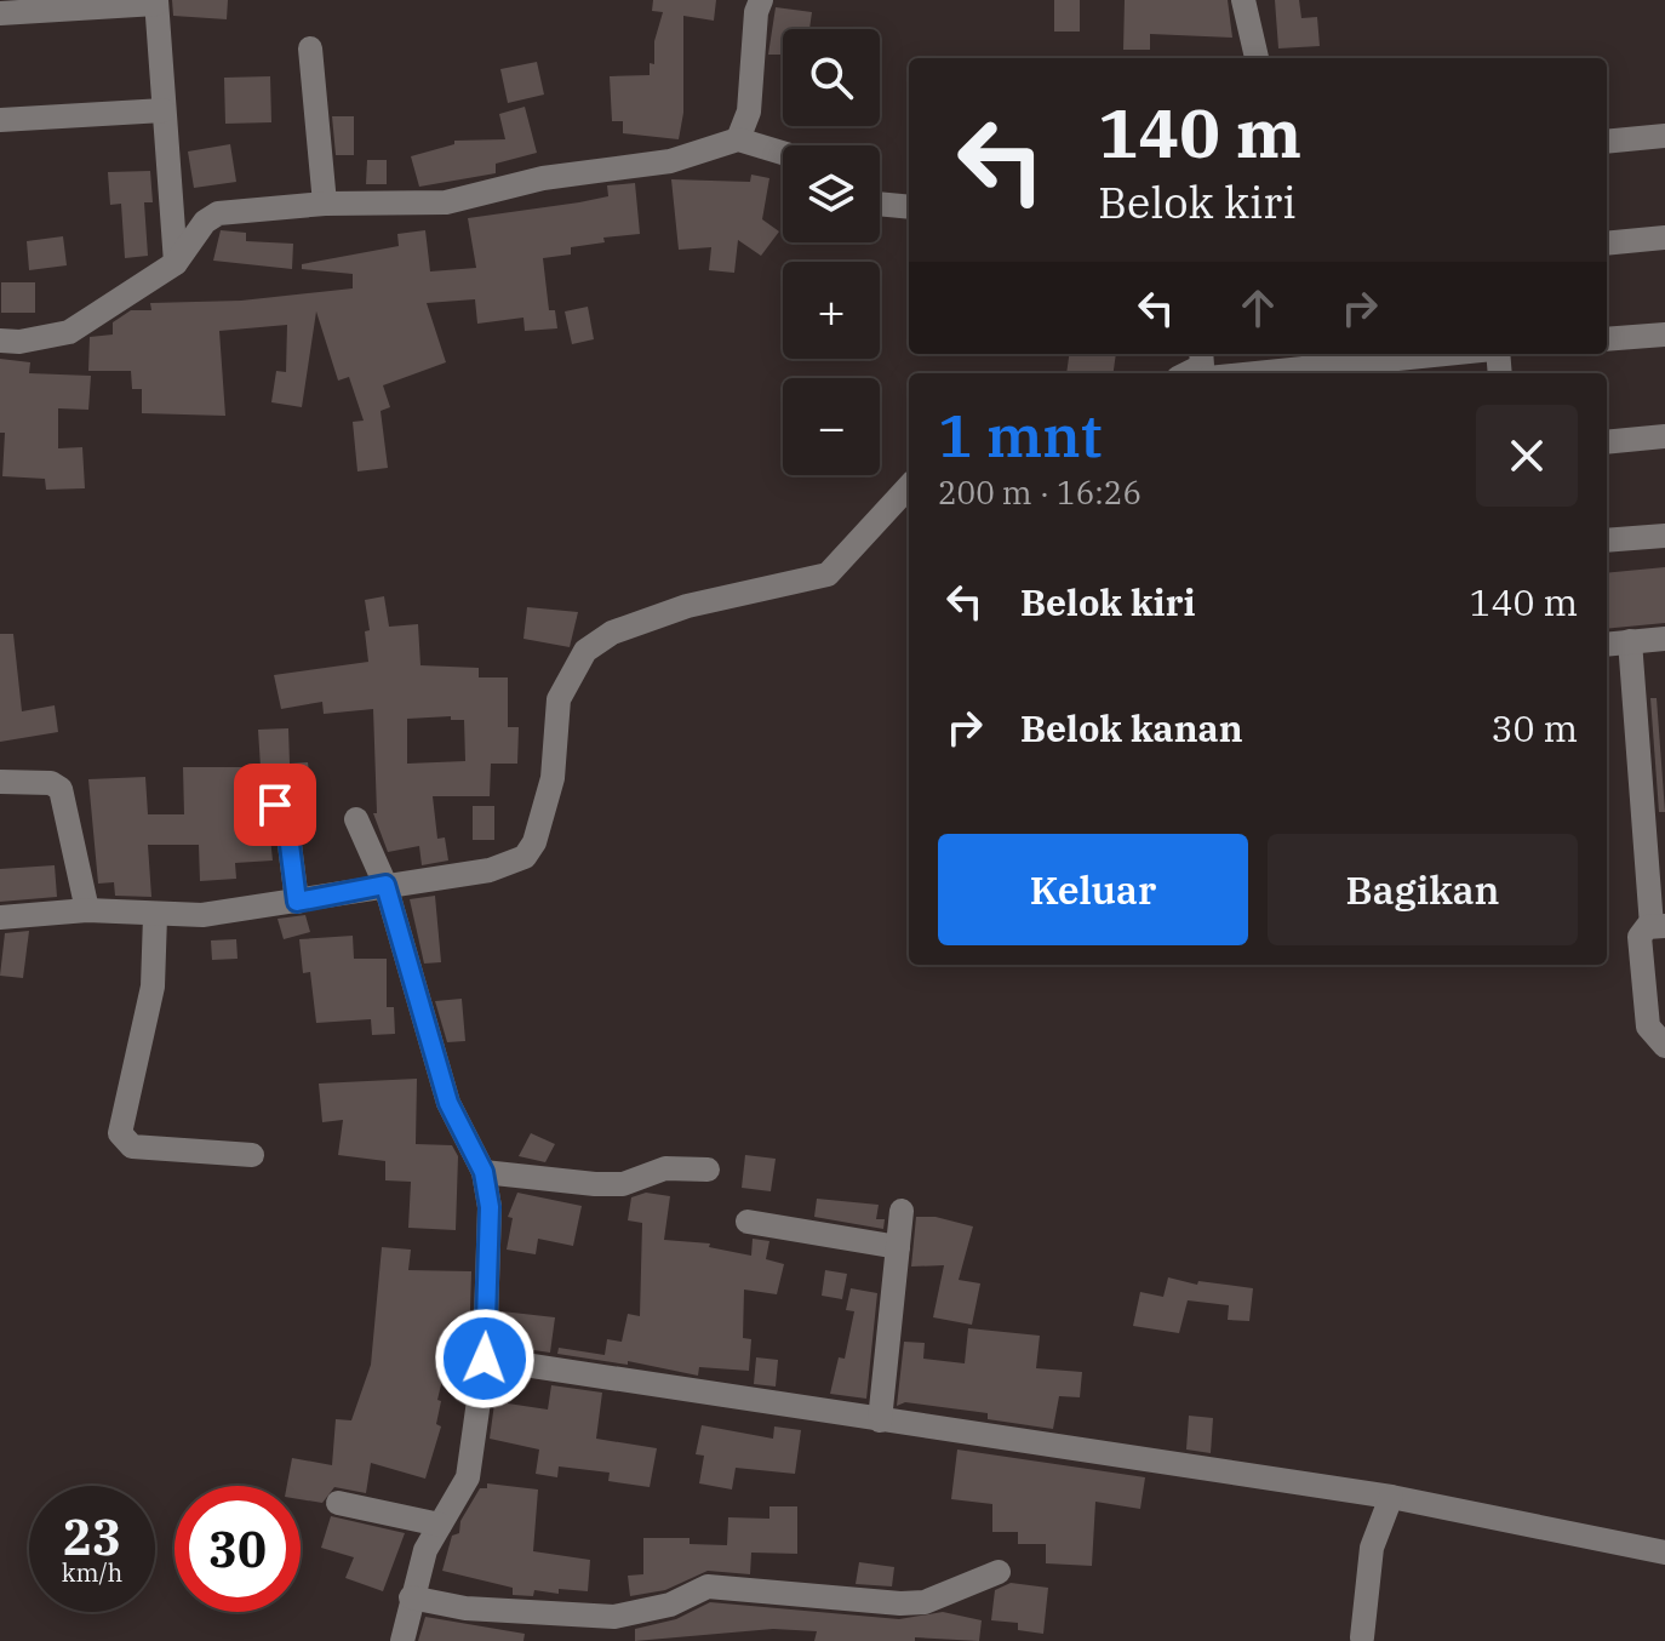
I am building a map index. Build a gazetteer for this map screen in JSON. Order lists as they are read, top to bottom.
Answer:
{
  "page": {
    "map_buttons": ["+", "−"],
    "turn": ["140 m", "Belok kiri"],
    "heading": ["1 mnt", "200 m · 16:26"],
    "list": [
      {
        "name": "Belok kiri",
        "value": "140 m"
      },
      {
        "name": "Belok kanan",
        "value": "30 m"
      }
    ],
    "buttons": ["Keluar", "Bagikan"],
    "speed": "23 km/h",
    "limit": "30"
  }
}
